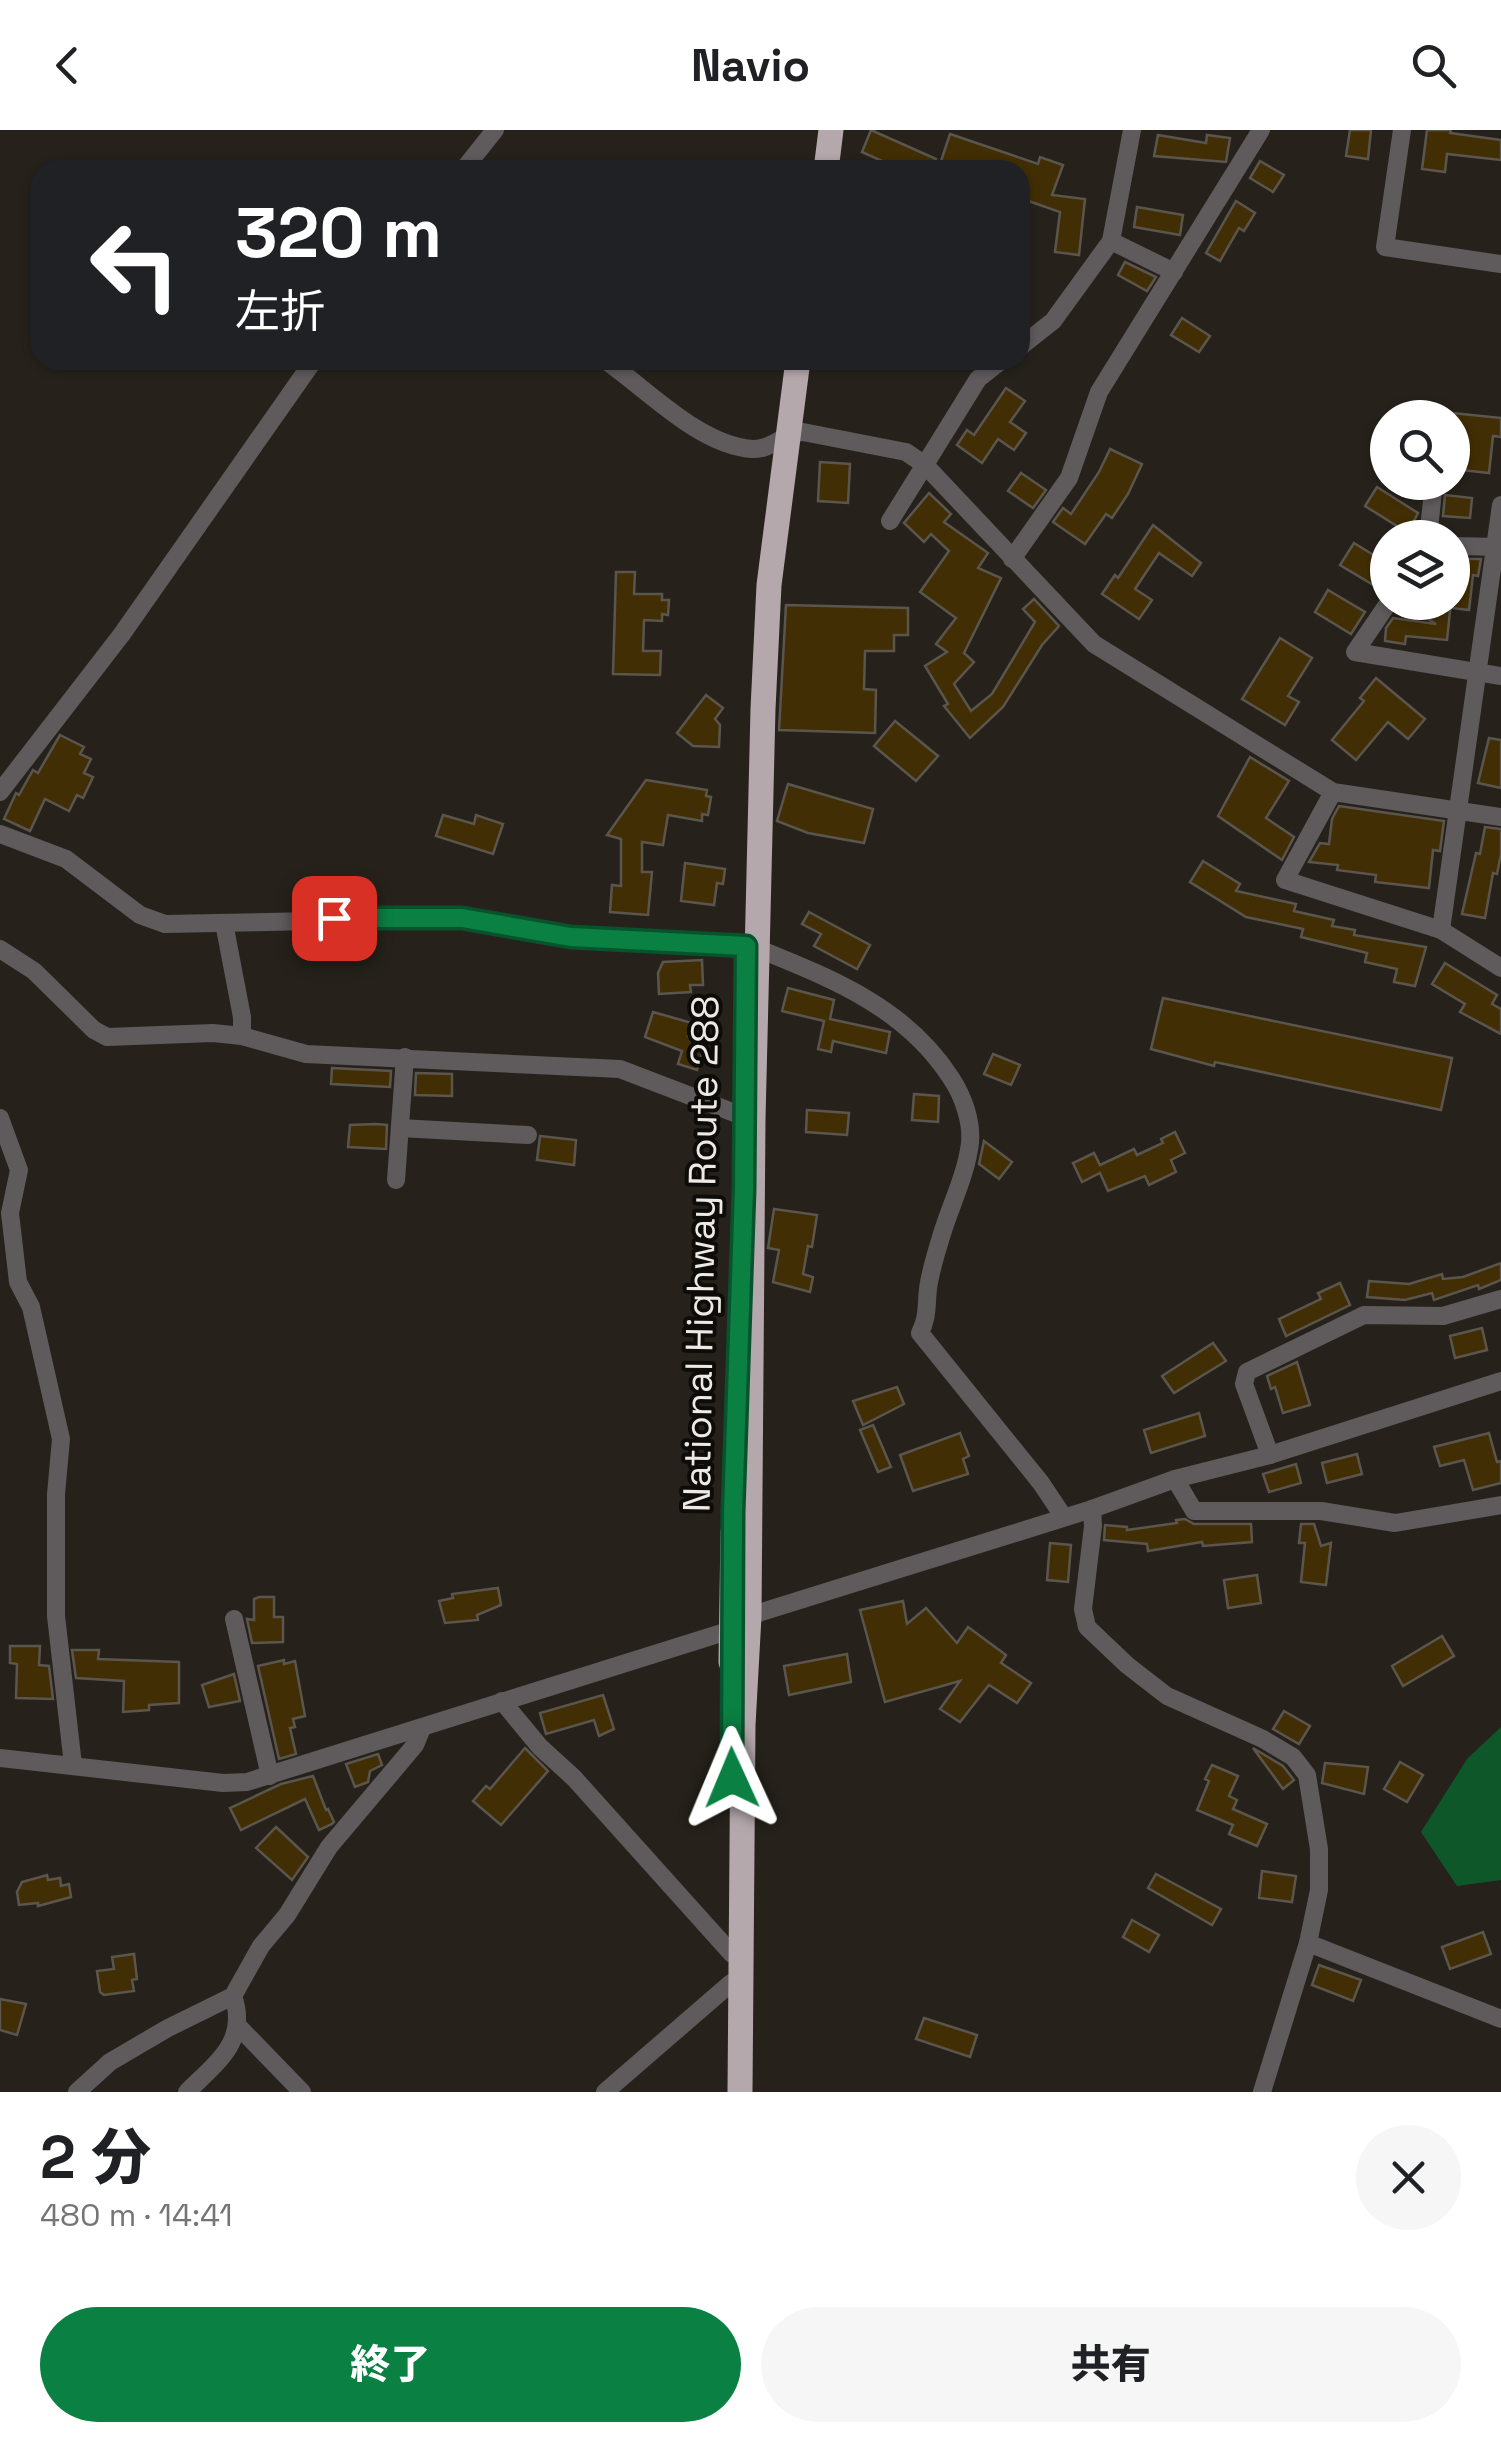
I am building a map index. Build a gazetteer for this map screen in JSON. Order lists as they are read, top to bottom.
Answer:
{
  "streets": {
    "highway": ["National Highway Route 288"]
  },
  "page": {
    "header": "Navio",
    "turn": ["320 m", "左折"],
    "heading": ["2 分", "480 m · 14:41"],
    "buttons": ["終了", "共有"]
  }
}
